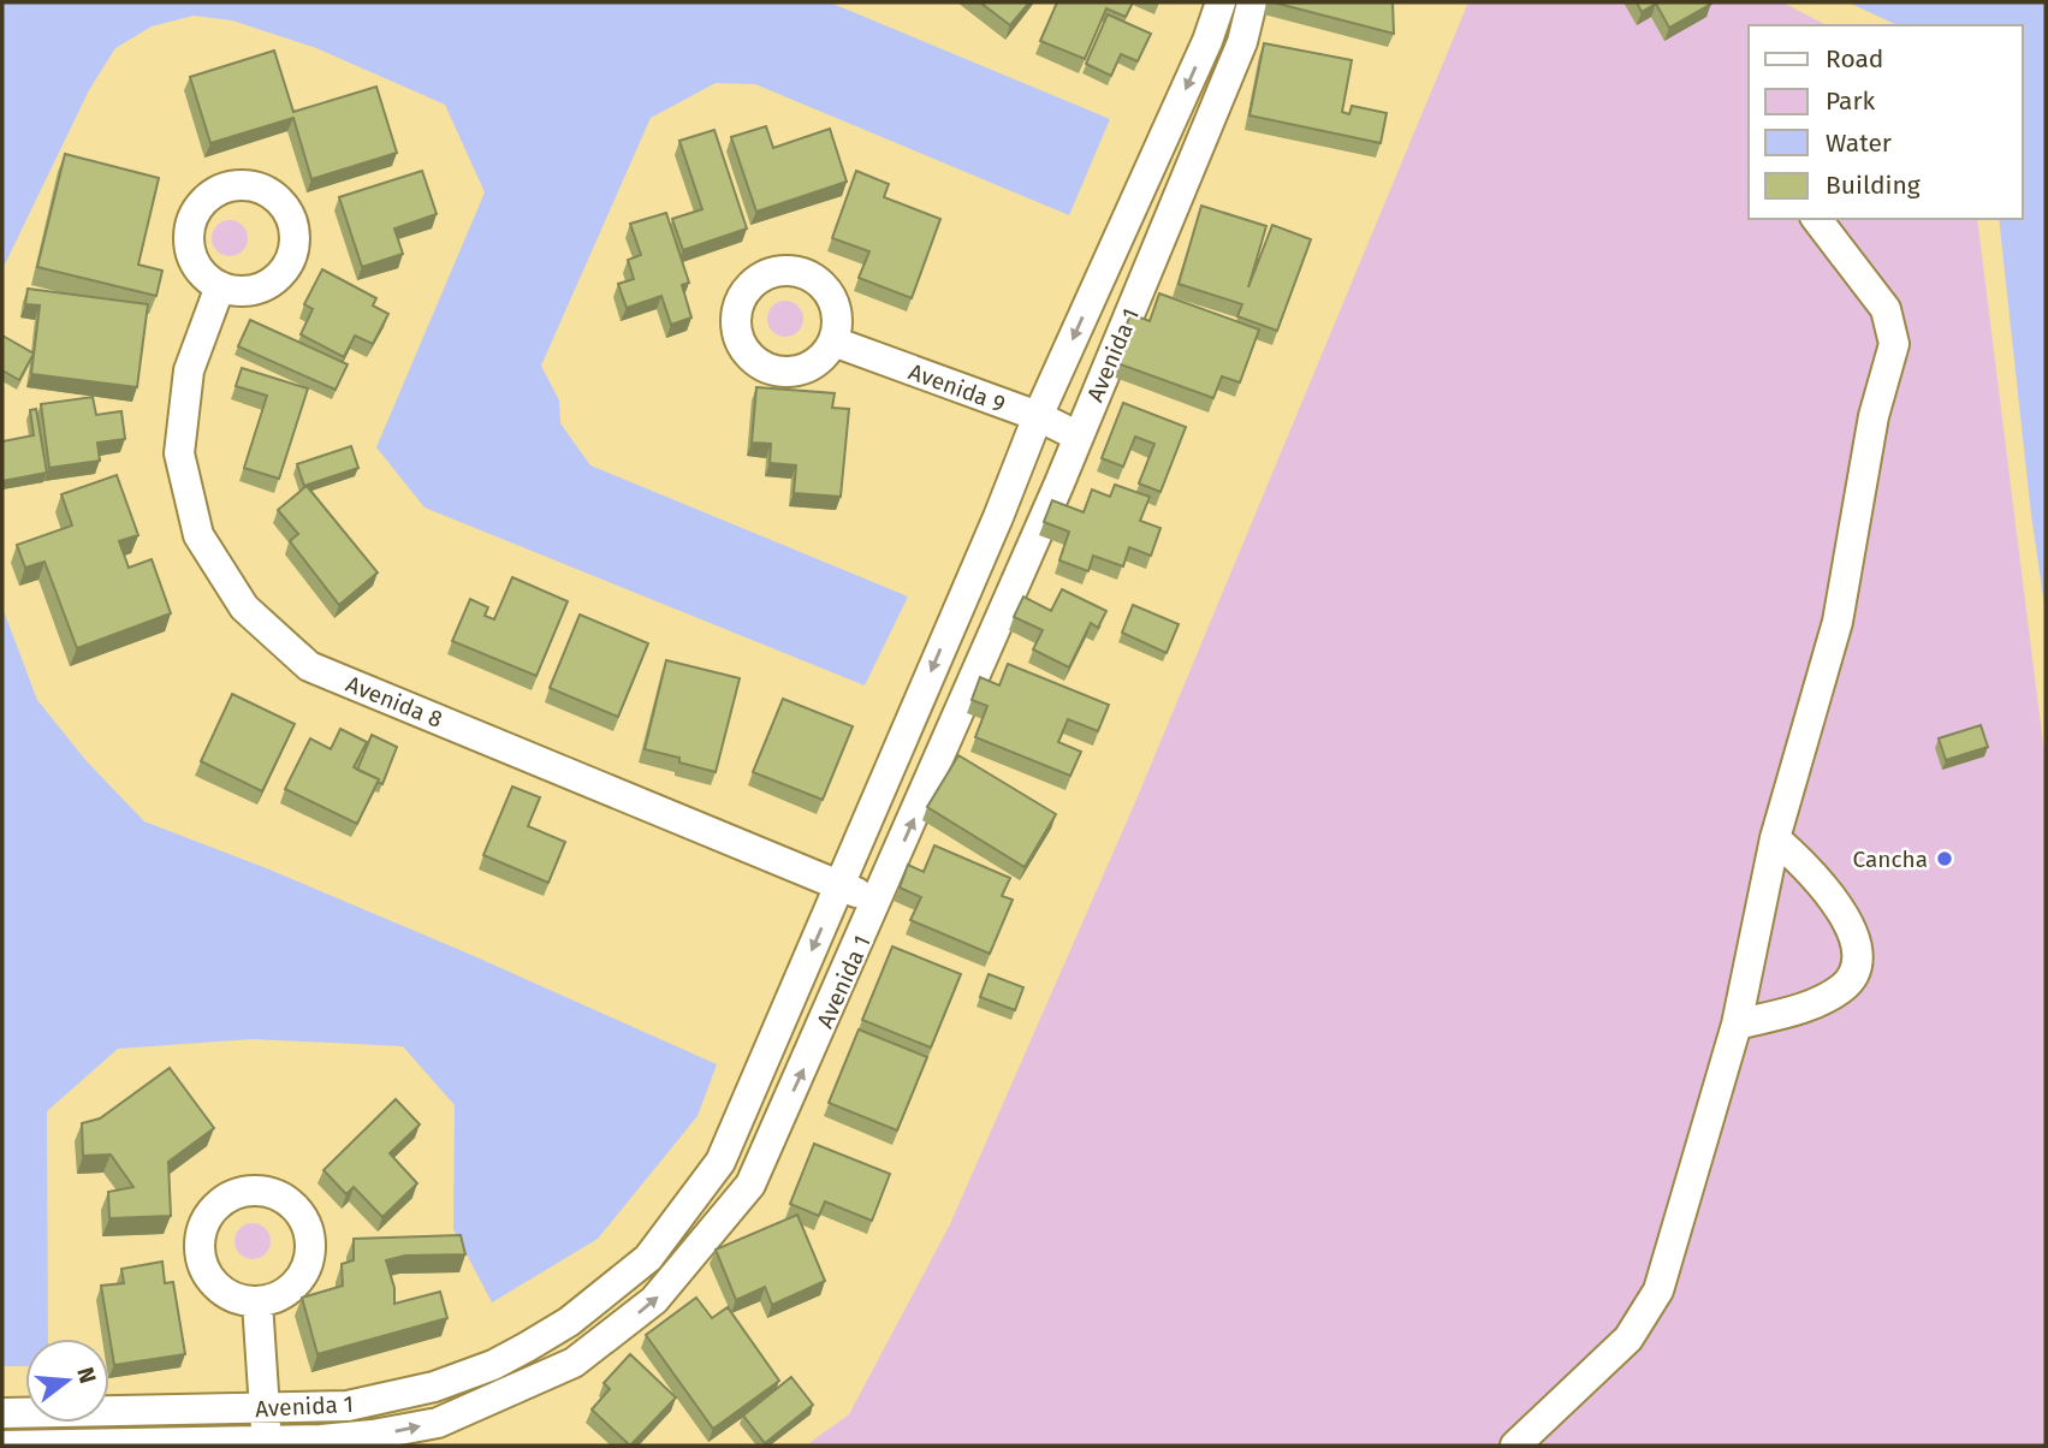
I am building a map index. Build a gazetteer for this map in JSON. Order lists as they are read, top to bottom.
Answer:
{
  "streets": {
    "street": ["Avenida 1", "Avenida 9", "Avenida 8"]
  },
  "crossings": [
    ["Avenida 1", "Avenida 9"],
    ["Avenida 1", "Avenida 8"]
  ],
  "places": ["Cancha"],
  "legend": [
    "Road",
    "Park",
    "Water",
    "Building"
  ],
  "north": "right"
}
